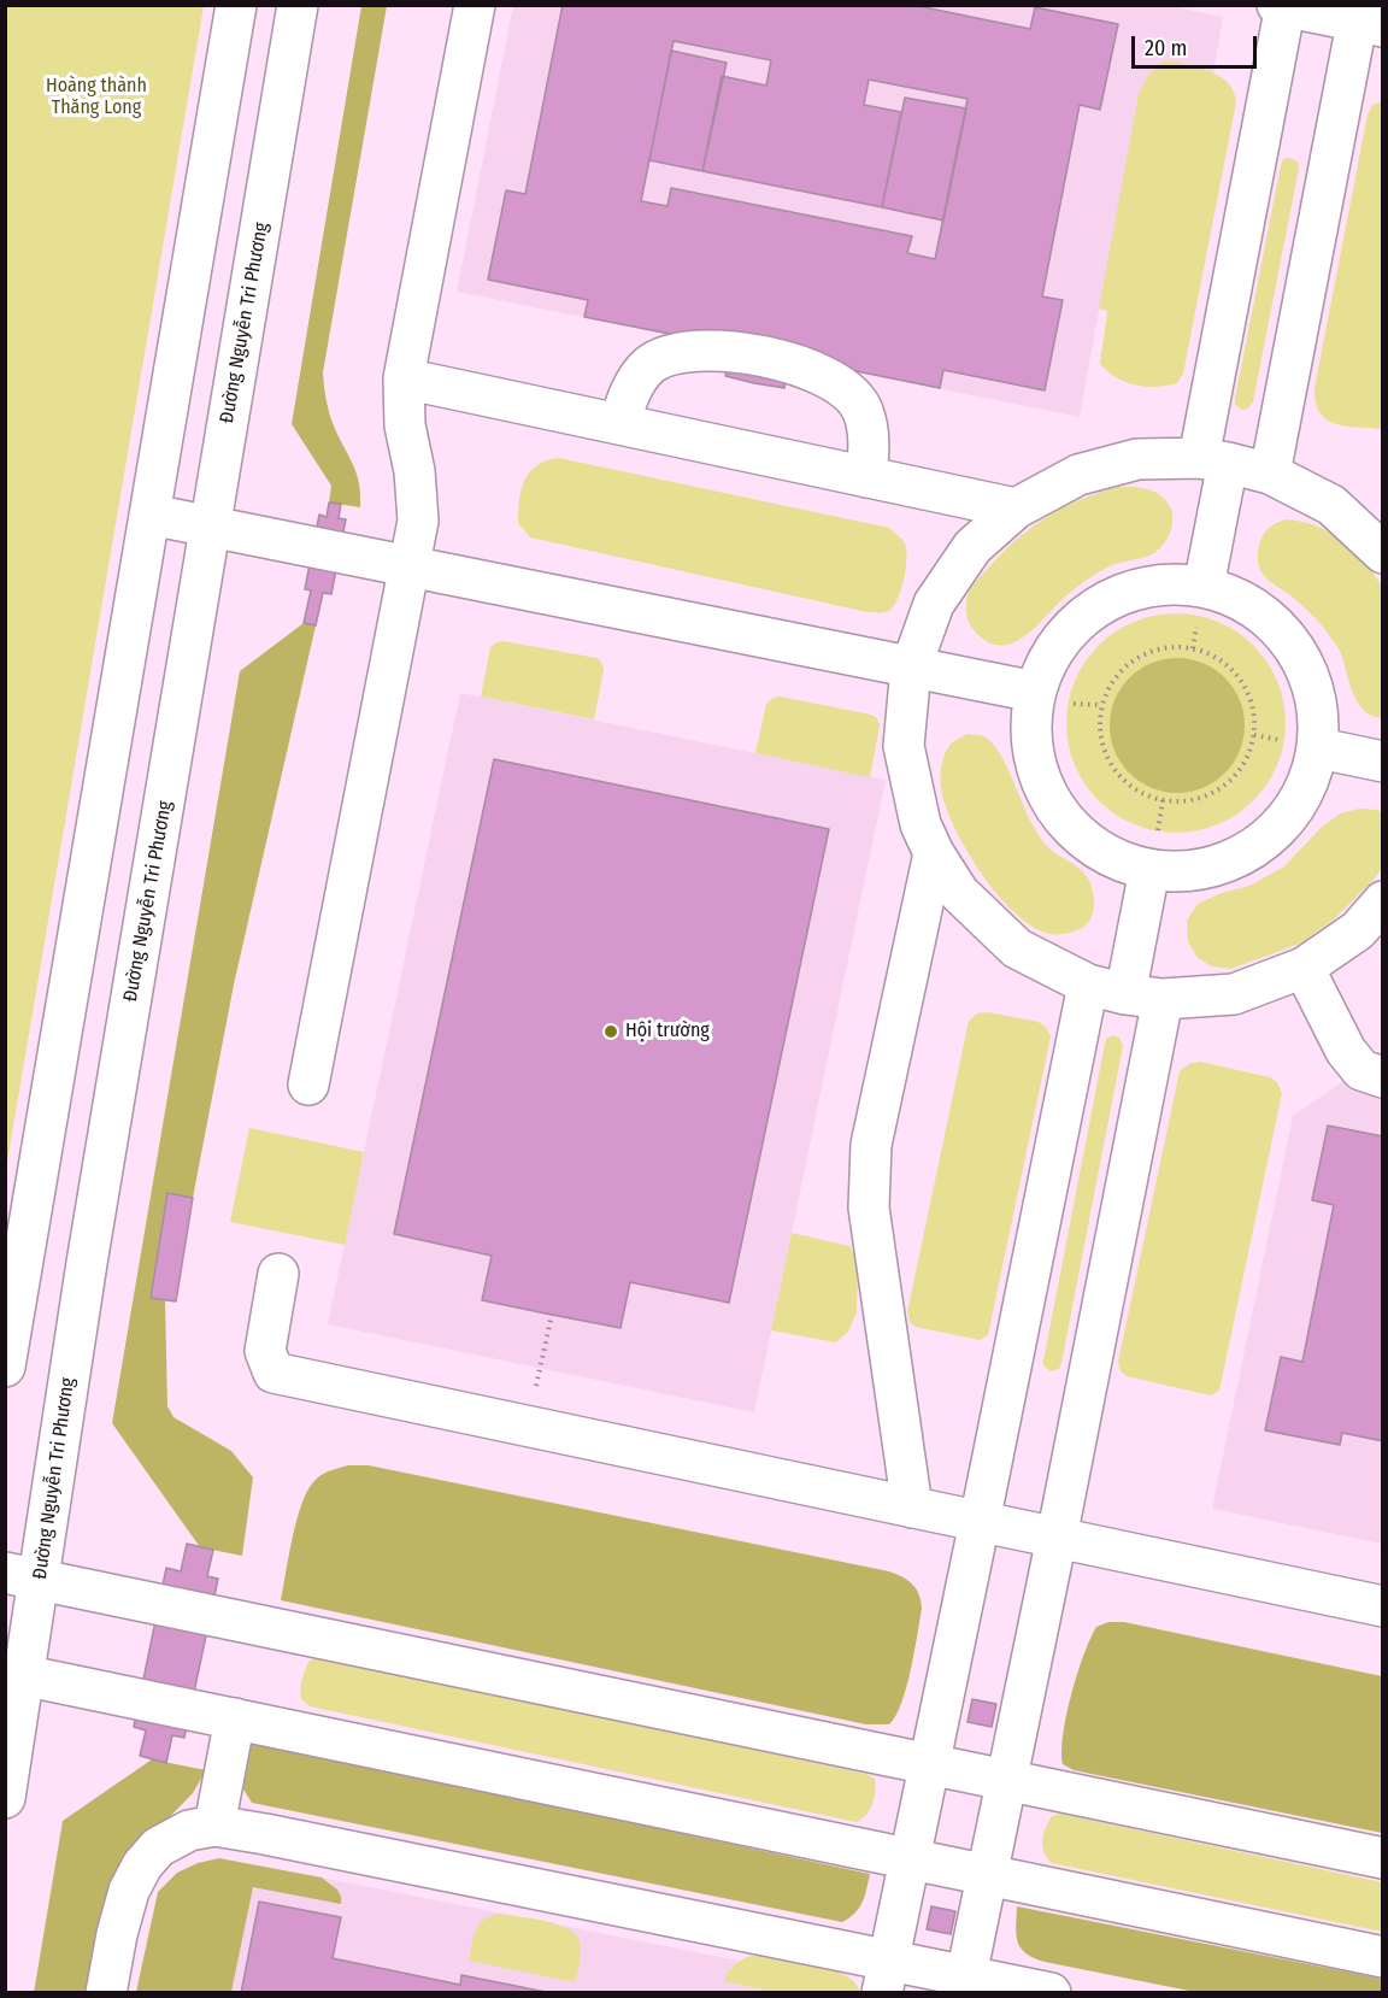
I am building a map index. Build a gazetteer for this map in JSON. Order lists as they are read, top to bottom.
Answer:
{
  "streets": {
    "street": ["Đường Nguyễn Tri Phương"]
  },
  "parks": ["Hoàng thành Thăng Long"],
  "places": ["Hội trường"],
  "scale_bar": "20 m"
}
